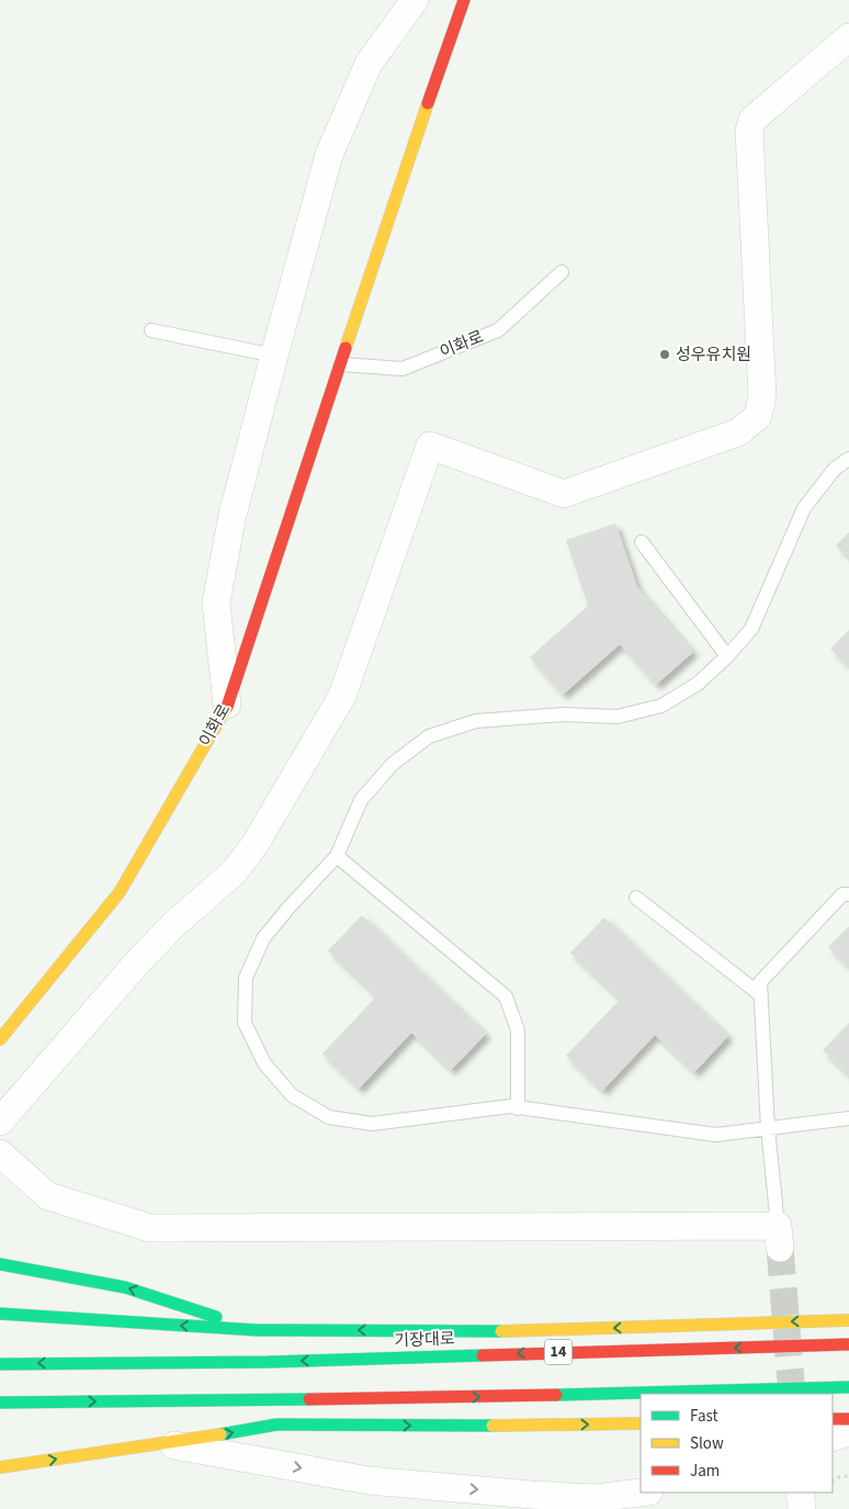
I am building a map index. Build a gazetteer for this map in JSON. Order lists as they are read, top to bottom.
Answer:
{
  "streets": {
    "main road": ["이화로", "기장대로", "14"]
  },
  "places": ["성우유치원"],
  "legend": ["Fast", "Slow", "Jam"]
}
